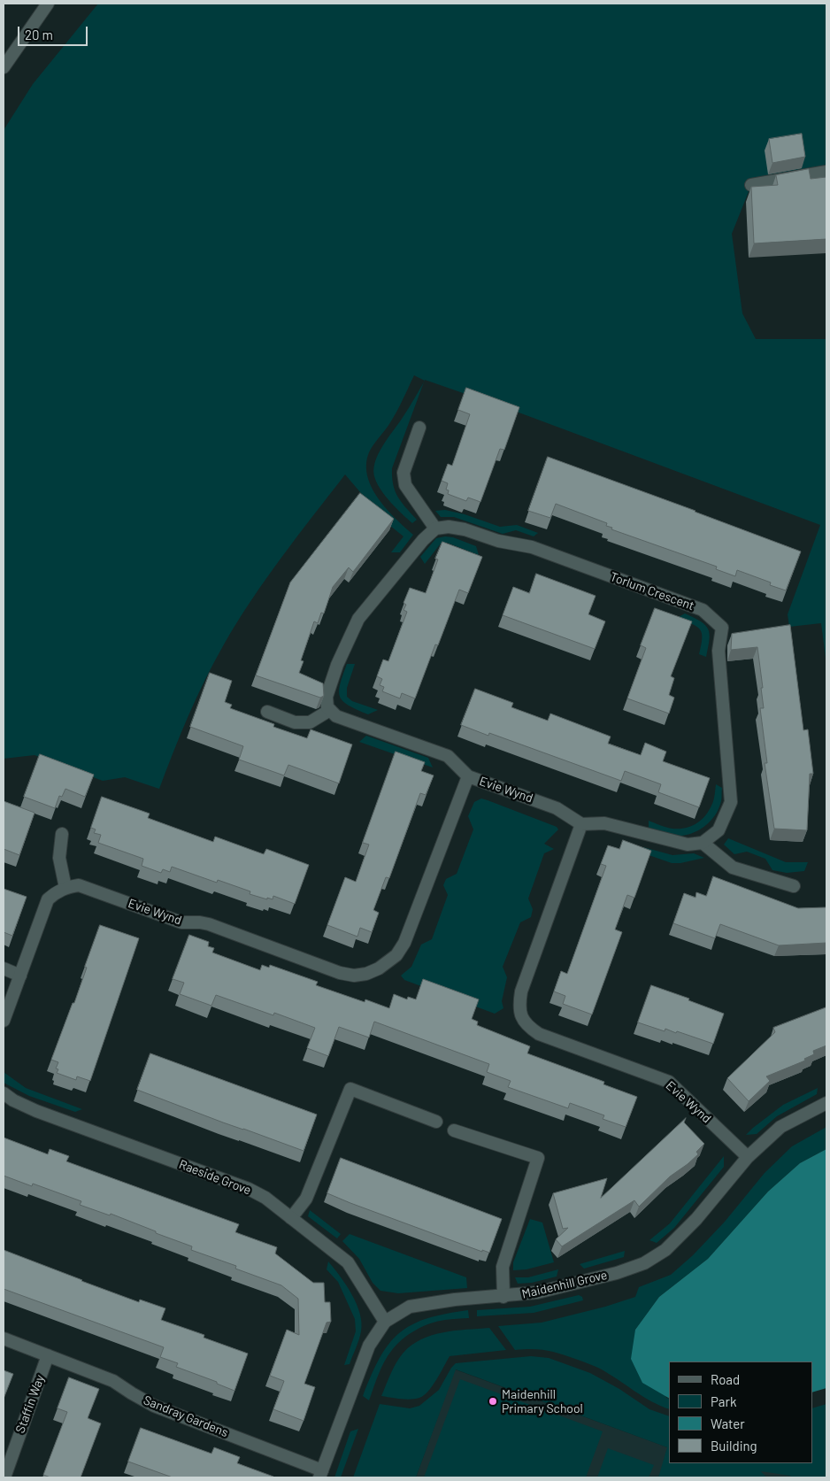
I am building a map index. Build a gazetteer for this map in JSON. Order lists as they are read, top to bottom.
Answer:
{
  "streets": {
    "street": [
      "Torlum Crescent",
      "Evie Wynd",
      "Raeside Grove",
      "Maidenhill Grove",
      "Staffin Way",
      "Sandray Gardens"
    ]
  },
  "crossings": [
    ["Evie Wynd", "Maidenhill Grove"],
    ["Raeside Grove", "Maidenhill Grove"],
    ["Maidenhill Grove", "Sandray Gardens"],
    ["Staffin Way", "Sandray Gardens"]
  ],
  "places": ["Maidenhill Primary School"],
  "legend": [
    "Road",
    "Park",
    "Water",
    "Building"
  ],
  "scale_bar": "20 m"
}
